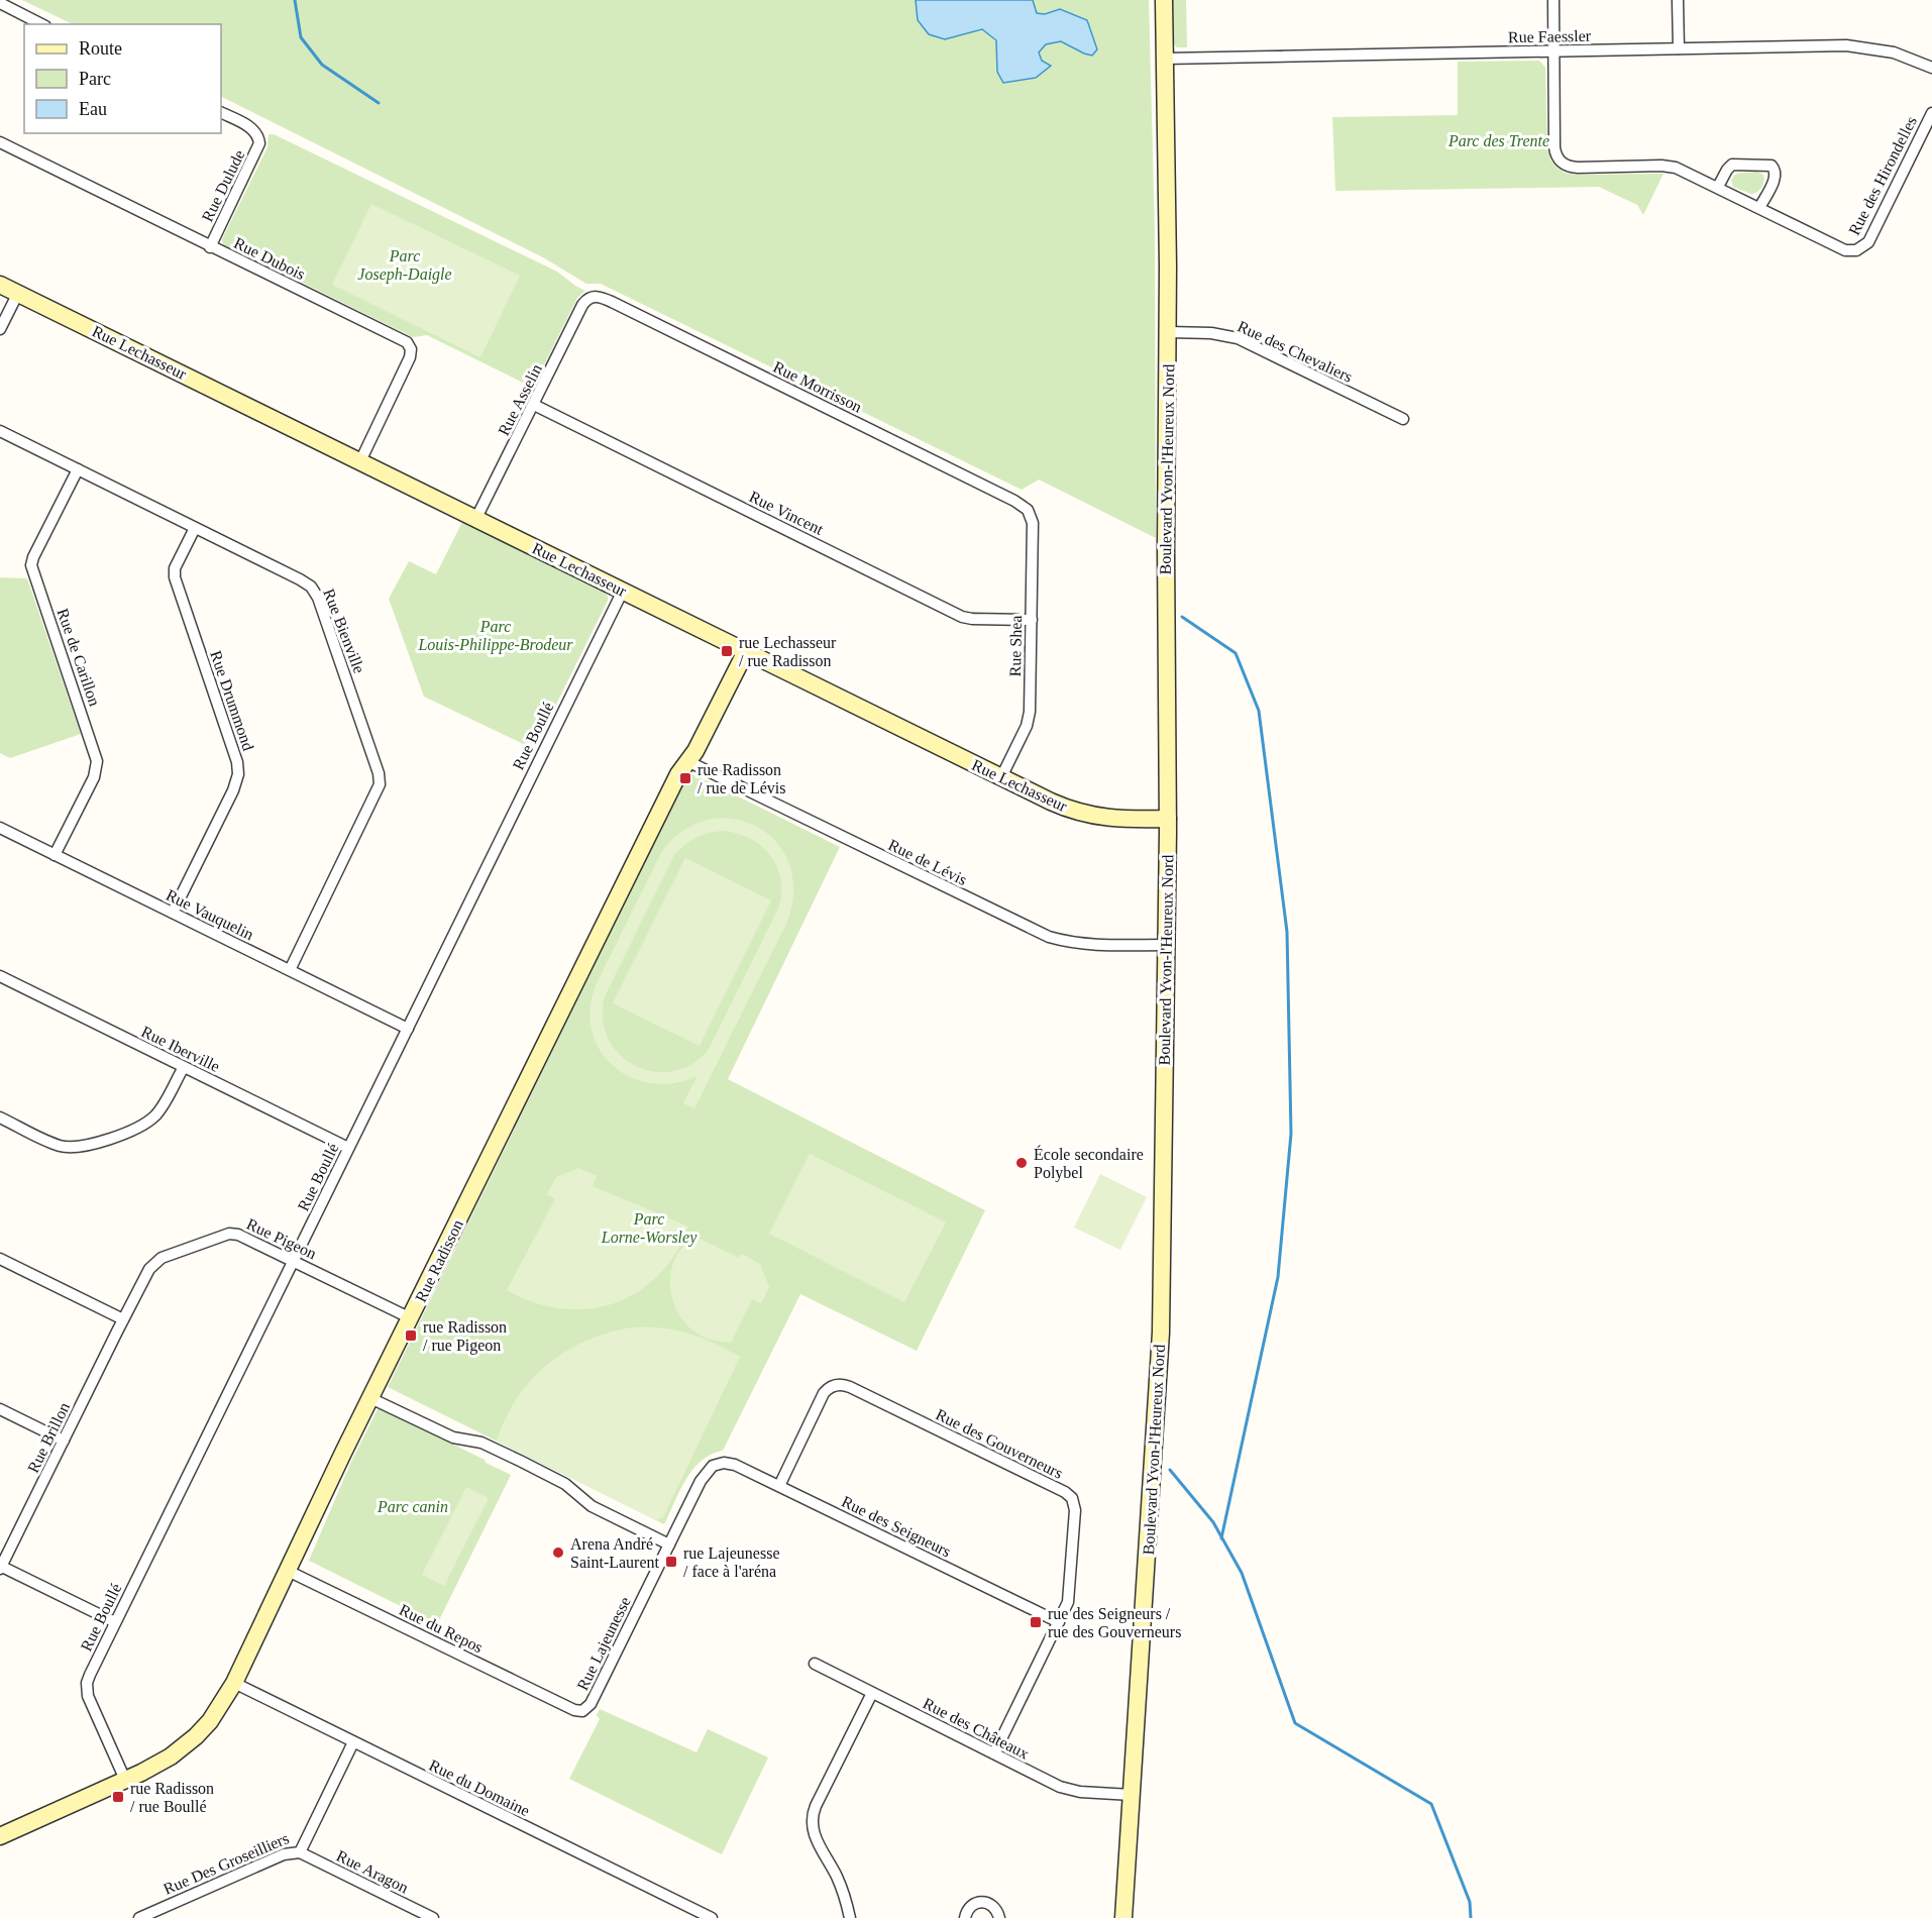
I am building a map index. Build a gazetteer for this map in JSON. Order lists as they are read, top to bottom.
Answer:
{
  "streets": {
    "street": [
      "Rue Faessler",
      "Rue des Hirondelles",
      "Rue Dulude",
      "Rue Dubois",
      "Rue des Chevaliers",
      "Rue Lechasseur",
      "Rue Morrisson",
      "Rue Asselin",
      "Boulevard Yvon-l'Heureux Nord",
      "Rue Vincent",
      "Rue Bienville",
      "Rue Shea",
      "Rue de Carillon",
      "Rue Drummond",
      "Rue Boullé",
      "Rue de Lévis",
      "Rue Vauquelin",
      "Rue Iberville",
      "Rue Pigeon",
      "Rue Radisson",
      "Rue Brillon",
      "Rue des Gouverneurs",
      "Rue des Seigneurs",
      "Rue du Repos",
      "Rue Lajeunesse",
      "Rue des Châteaux",
      "Rue du Domaine",
      "Rue Des Groseilliers",
      "Rue Aragon"
    ]
  },
  "crossings": [
    ["Rue Faessler", "Rue des Hirondelles"],
    ["Rue Faessler", "Boulevard Yvon-l'Heureux Nord"],
    ["Rue Dulude", "Rue Dubois"],
    ["Rue Dubois", "Rue Lechasseur"],
    ["Rue des Chevaliers", "Boulevard Yvon-l'Heureux Nord"],
    ["Rue Lechasseur", "Rue Asselin"],
    ["Rue Lechasseur", "Boulevard Yvon-l'Heureux Nord"],
    ["Rue Lechasseur", "Rue Shea"],
    ["Rue Lechasseur", "Rue Boullé"],
    ["Rue Lechasseur", "Rue Radisson"],
    ["Rue Morrisson", "Rue Asselin"],
    ["Rue Morrisson", "Rue Shea"],
    ["Rue Asselin", "Rue Vincent"],
    ["Boulevard Yvon-l'Heureux Nord", "Rue de Lévis"],
    ["Boulevard Yvon-l'Heureux Nord", "Rue des Châteaux"],
    ["Rue Vincent", "Rue Shea"],
    ["Rue Bienville", "Rue de Carillon"],
    ["Rue Bienville", "Rue Drummond"],
    ["Rue Bienville", "Rue Vauquelin"],
    ["Rue de Carillon", "Rue Vauquelin"],
    ["Rue Drummond", "Rue Vauquelin"],
    ["Rue Boullé", "Rue Vauquelin"],
    ["Rue Boullé", "Rue Iberville"],
    ["Rue Boullé", "Rue Pigeon"],
    ["Rue Boullé", "Rue Radisson"],
    ["Rue de Lévis", "Rue Radisson"],
    ["Rue Pigeon", "Rue Radisson"],
    ["Rue Pigeon", "Rue Brillon"],
    ["Rue Radisson", "Rue du Repos"],
    ["Rue Radisson", "Rue du Domaine"],
    ["Rue des Gouverneurs", "Rue des Seigneurs"],
    ["Rue des Gouverneurs", "Rue des Châteaux"],
    ["Rue des Seigneurs", "Rue Lajeunesse"],
    ["Rue du Repos", "Rue Lajeunesse"],
    ["Rue du Domaine", "Rue Des Groseilliers"],
    ["Rue Des Groseilliers", "Rue Aragon"]
  ],
  "parks": [
    "Parc des Trente",
    "Parc Joseph-Daigle",
    "Parc Louis-Philippe-Brodeur",
    "Parc Lorne-Worsley",
    "Parc canin"
  ],
  "places": {
    "transit": [
      "rue Lechasseur / rue Radisson",
      "rue Radisson / rue de Lévis",
      "rue Radisson / rue Pigeon",
      "rue Lajeunesse / face à l'aréna",
      "rue des Seigneurs / rue des Gouverneurs",
      "rue Radisson / rue Boullé"
    ],
    "other": ["École secondaire Polybel", "Arena André Saint-Laurent"]
  },
  "legend": ["Route", "Parc", "Eau"]
}
